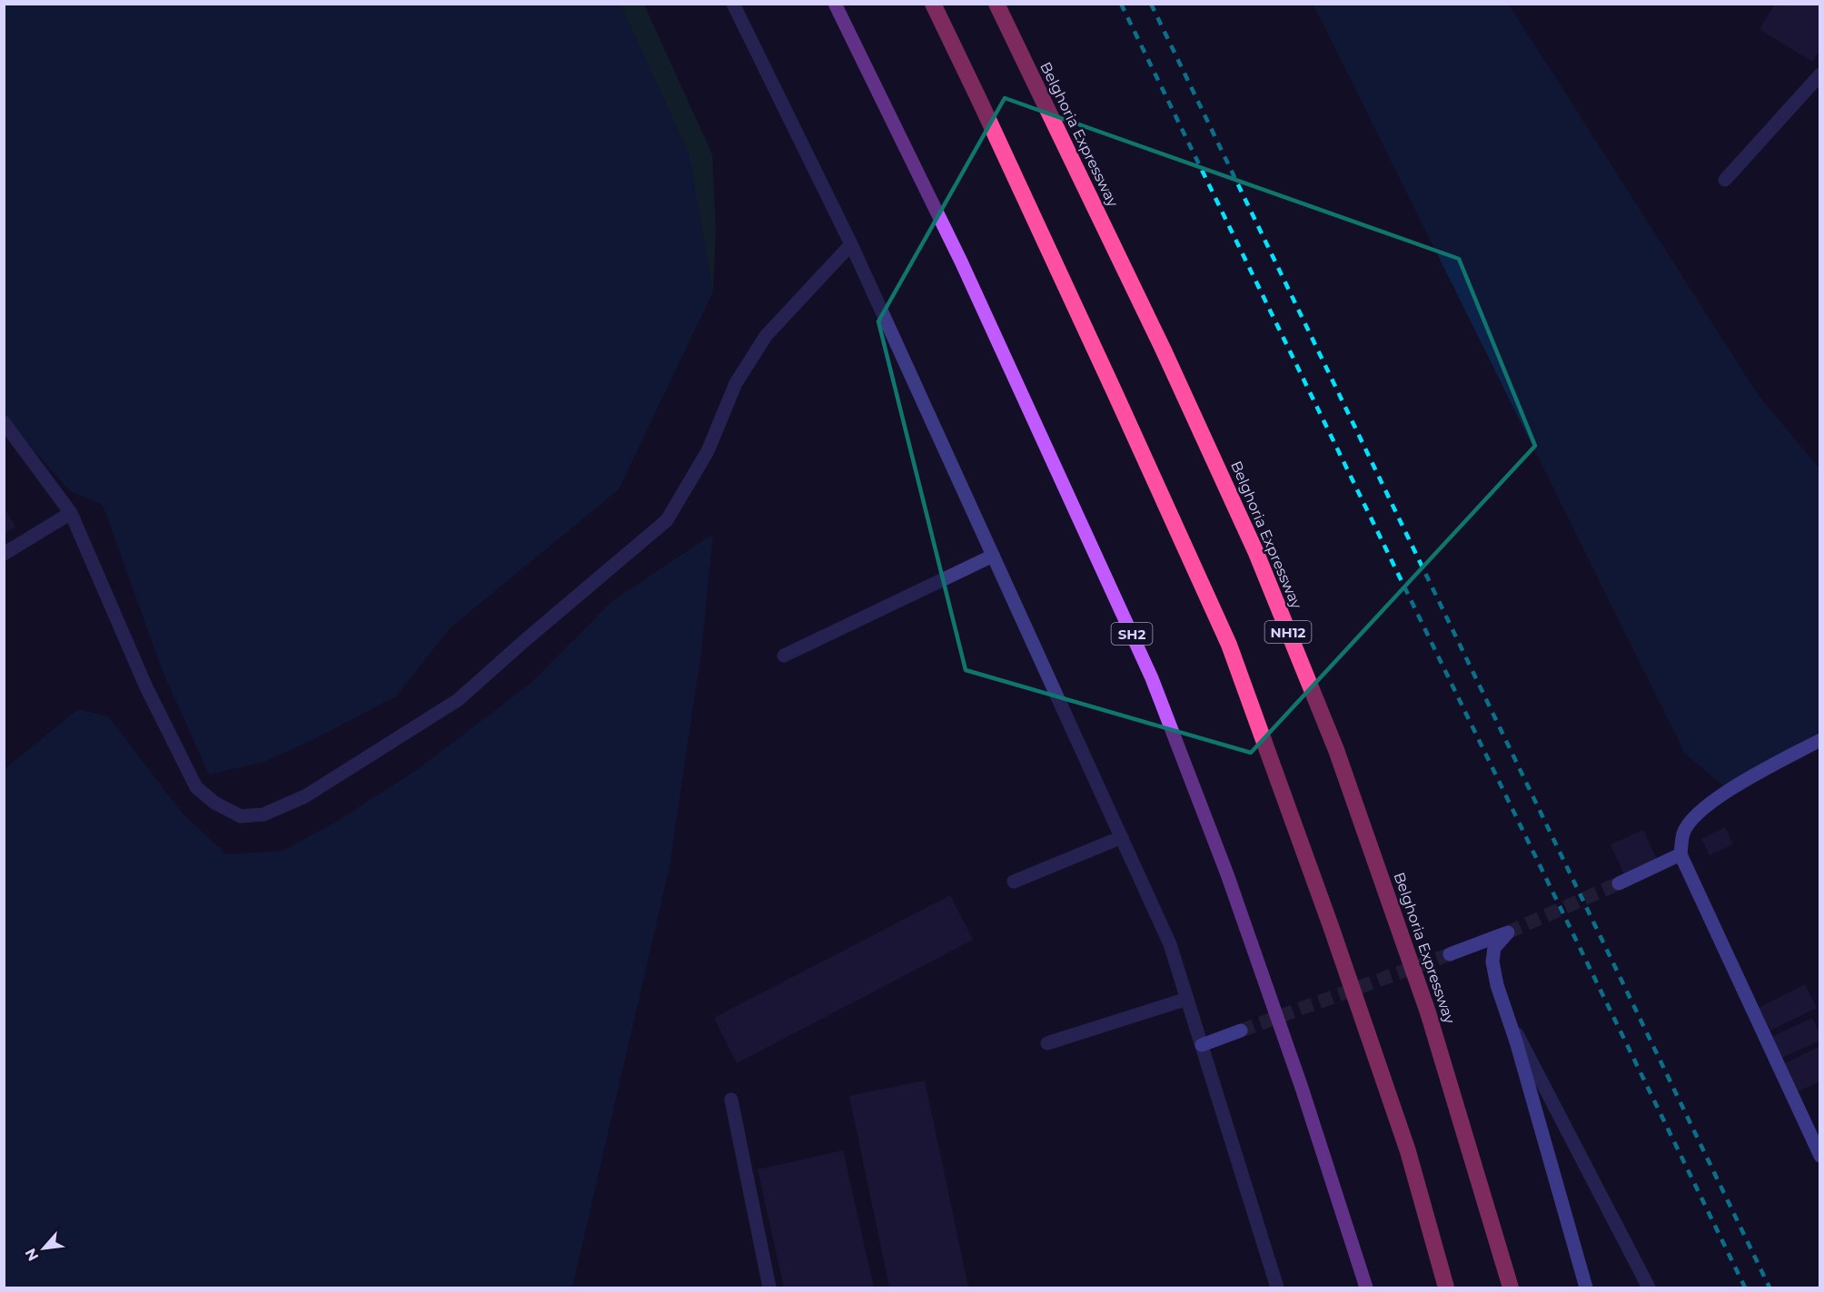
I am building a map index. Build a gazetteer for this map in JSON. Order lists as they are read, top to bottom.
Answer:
{
  "streets": {
    "highway": ["Belghoria Expressway", "NH12"],
    "main road": ["SH2"]
  },
  "north": "bottom left"
}
